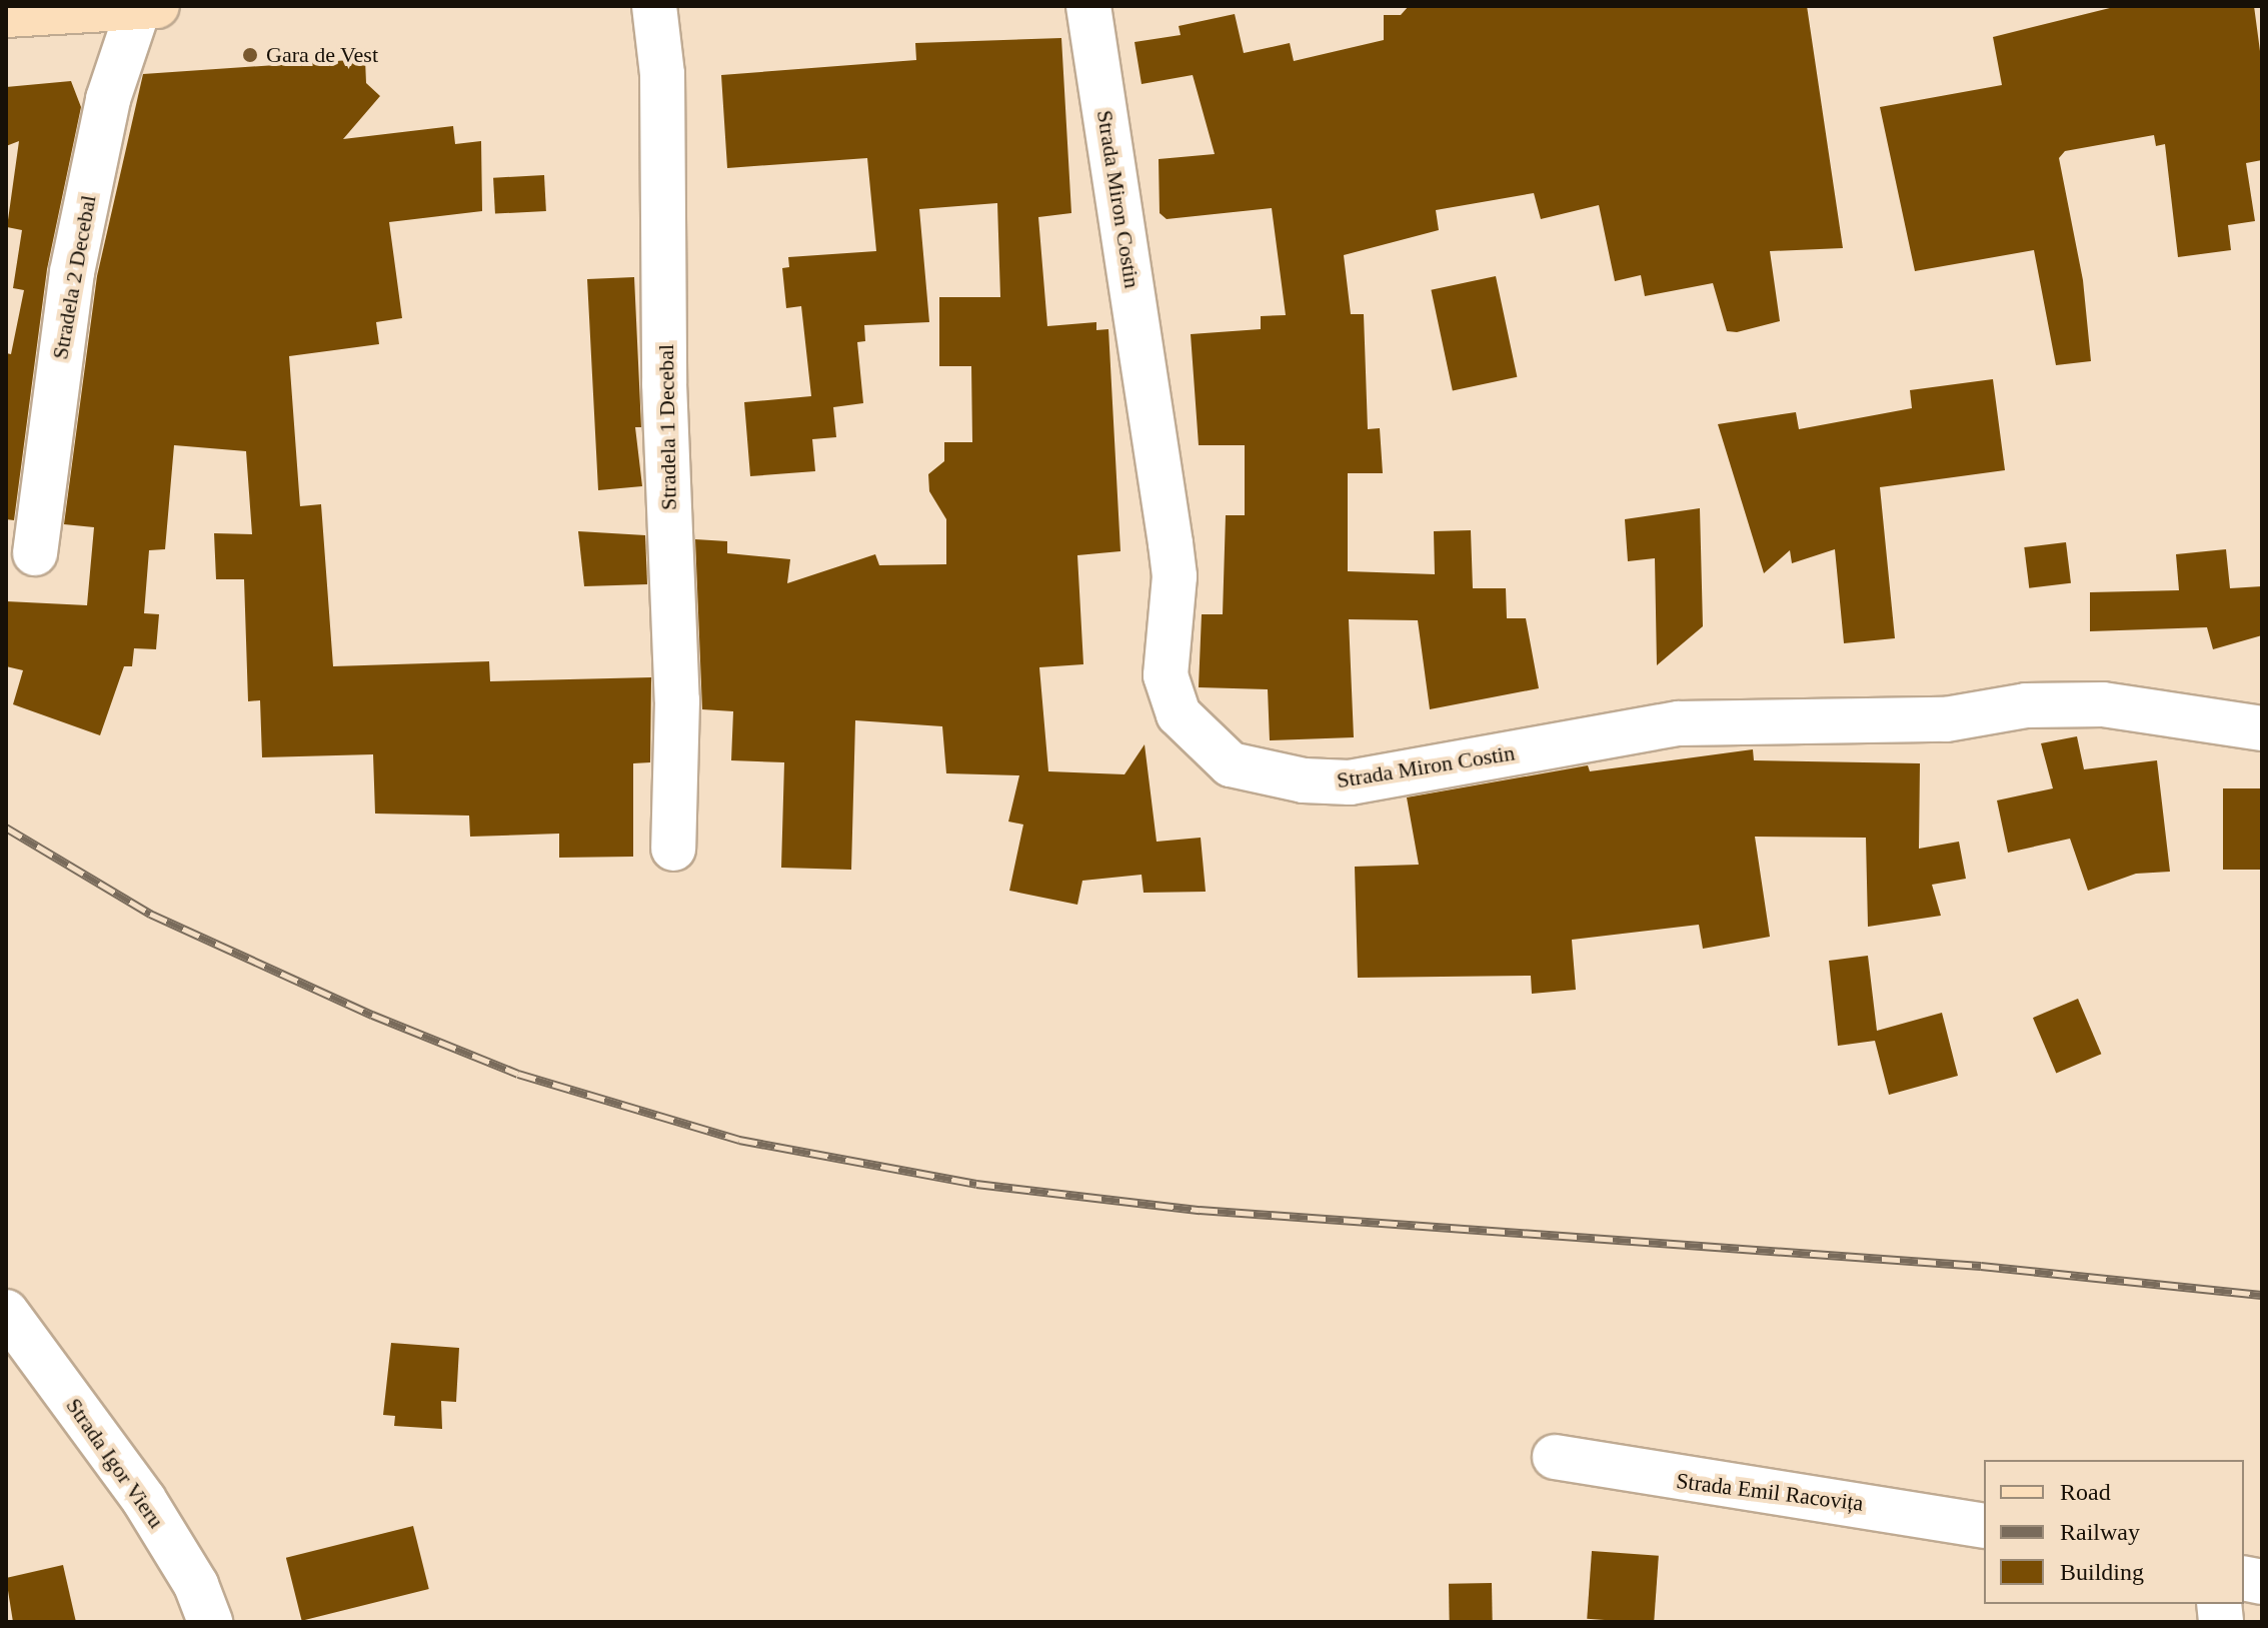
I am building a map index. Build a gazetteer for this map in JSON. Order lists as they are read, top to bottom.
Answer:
{
  "streets": {
    "street": [
      "Strada Miron Costin",
      "Stradela 2 Decebal",
      "Stradela 1 Decebal",
      "Strada Igor Vieru",
      "Strada Emil Racovița"
    ]
  },
  "places": ["Gara de Vest"],
  "legend": ["Road", "Railway", "Building"]
}
